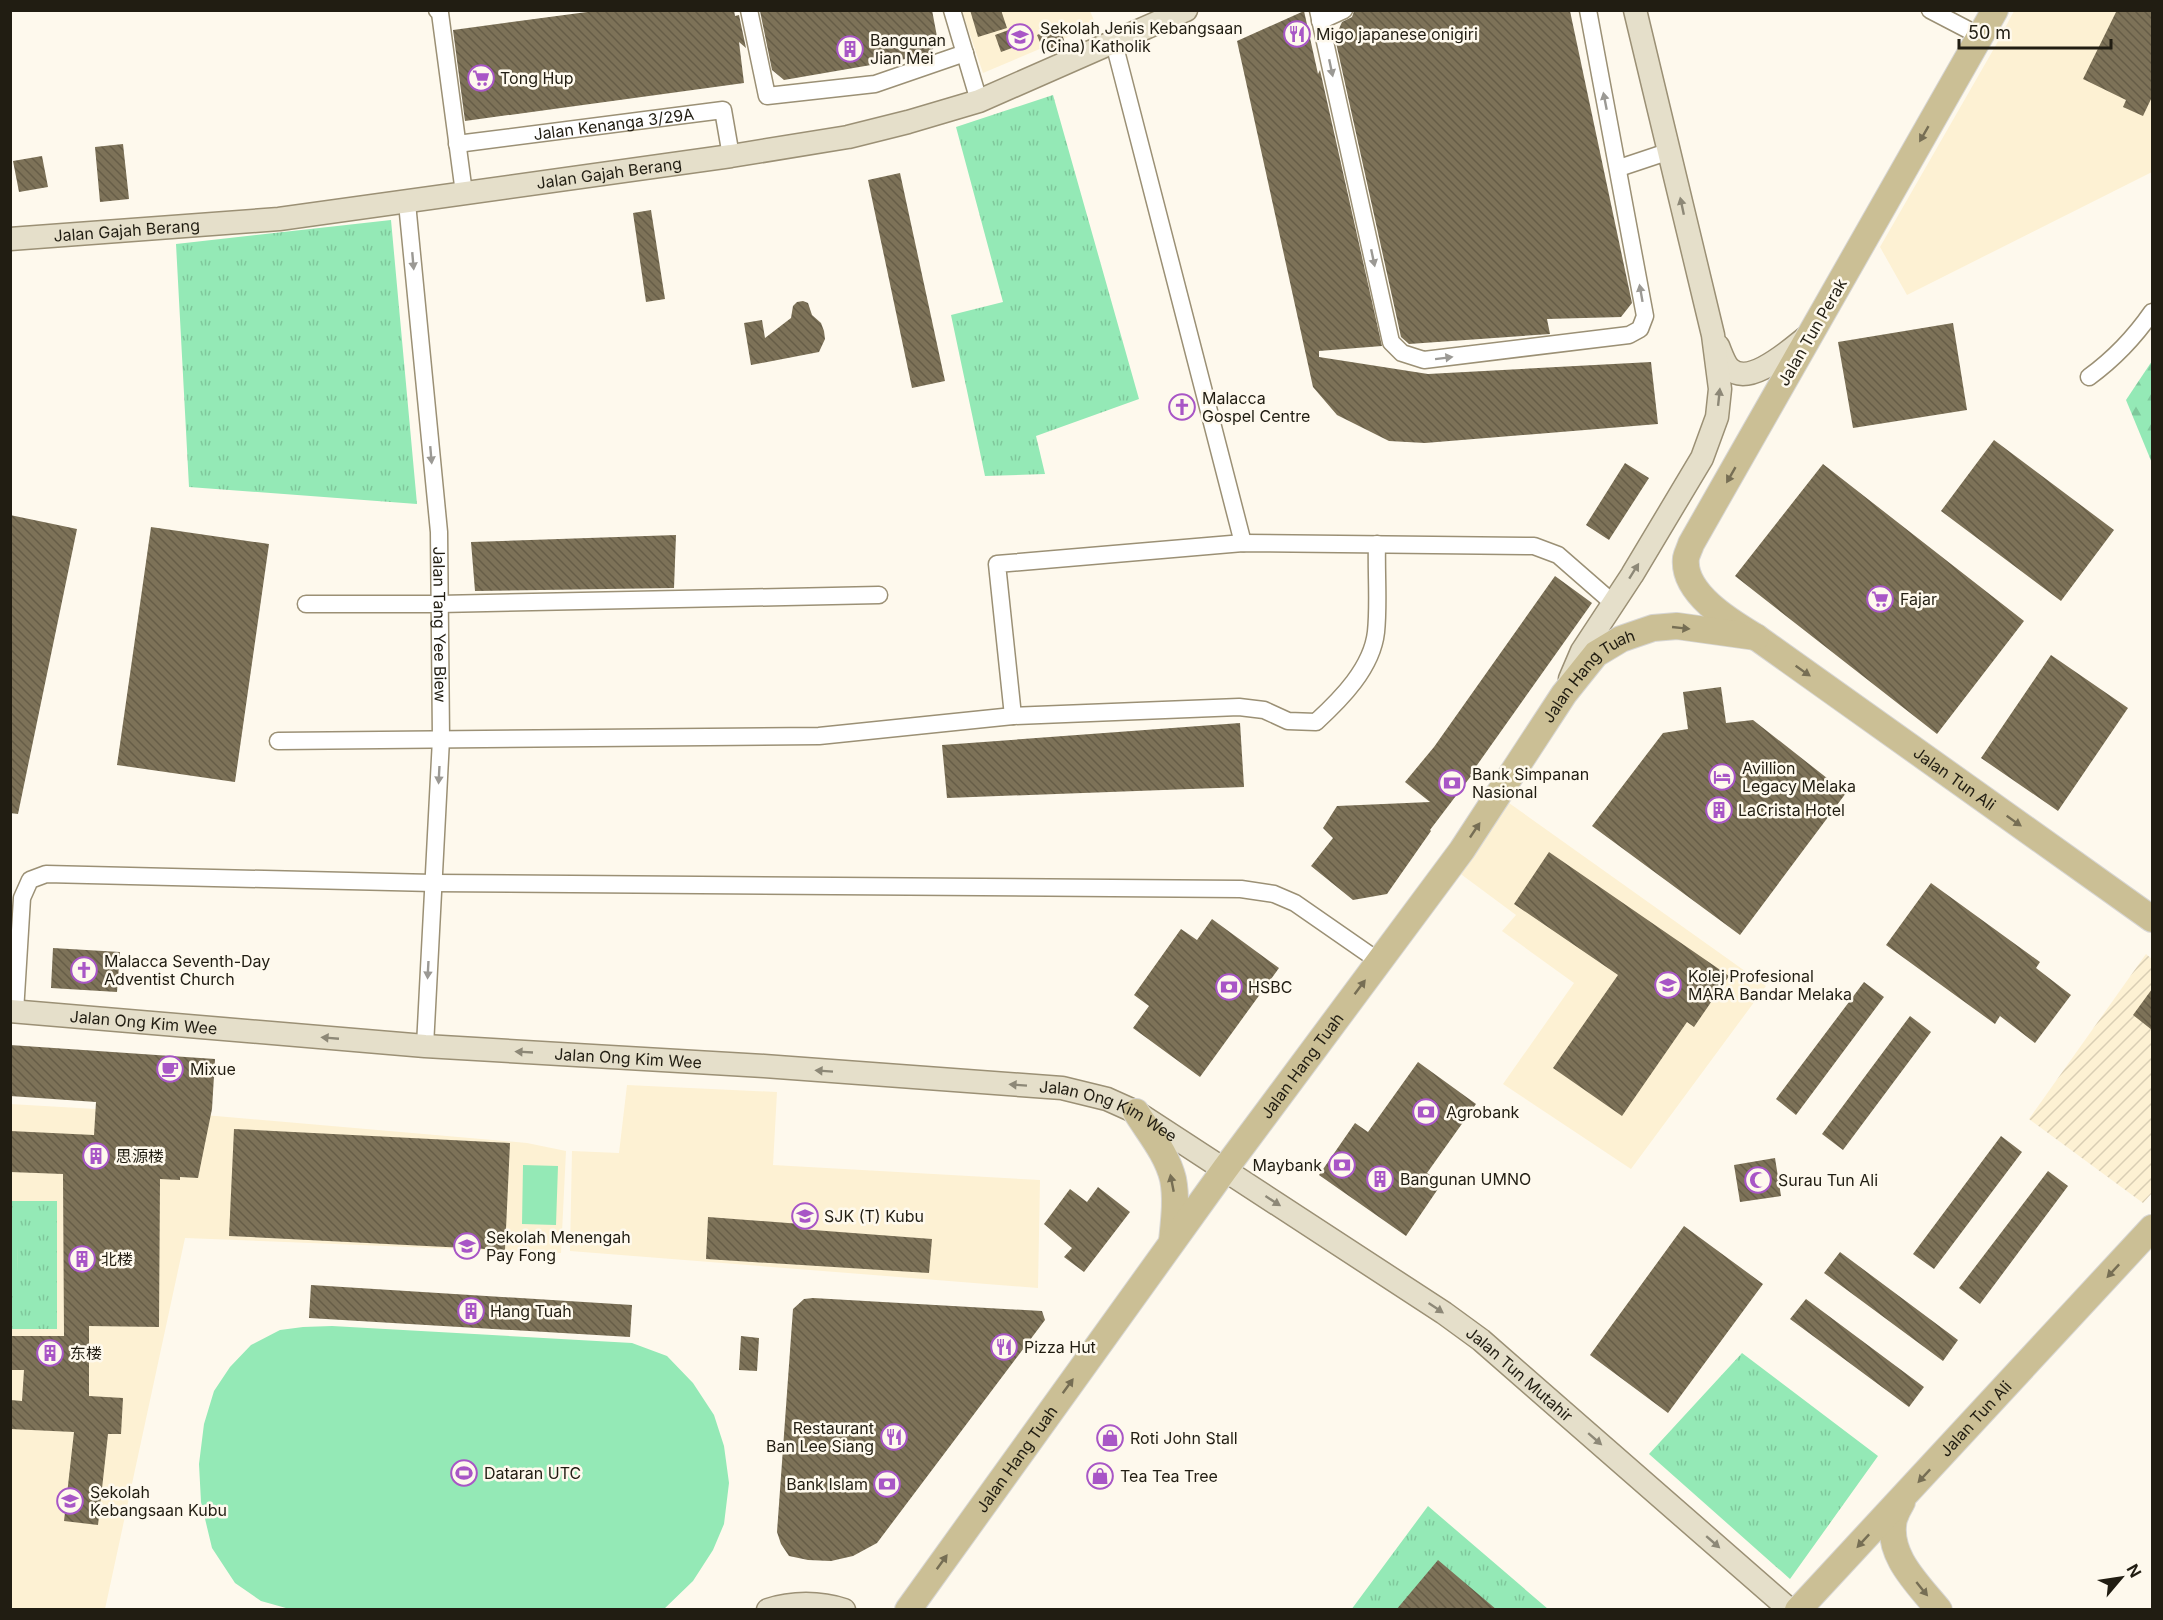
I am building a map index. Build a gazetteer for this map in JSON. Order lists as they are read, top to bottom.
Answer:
{
  "streets": {
    "main road": ["Jalan Tun Perak", "Jalan Hang Tuah", "Jalan Tun Ali"],
    "street": [
      "Jalan Kenanga 3/29A",
      "Jalan Gajah Berang",
      "Jalan Tang Yee Biew",
      "Jalan Ong Kim Wee",
      "Jalan Tun Mutahir"
    ]
  },
  "crossings": [
    ["Jalan Kenanga 3/29A", "Jalan Gajah Berang"],
    ["Jalan Gajah Berang", "Jalan Tang Yee Biew"],
    ["Jalan Tun Perak", "Jalan Hang Tuah"],
    ["Jalan Tun Perak", "Jalan Tun Ali"],
    ["Jalan Tang Yee Biew", "Jalan Ong Kim Wee"],
    ["Jalan Hang Tuah", "Jalan Tun Ali"],
    ["Jalan Hang Tuah", "Jalan Ong Kim Wee"],
    ["Jalan Hang Tuah", "Jalan Tun Mutahir"],
    ["Jalan Ong Kim Wee", "Jalan Tun Mutahir"]
  ],
  "one_way": [
    "Jalan Tun Perak",
    "Jalan Tang Yee Biew",
    "Jalan Hang Tuah",
    "Jalan Tun Mutahir"
  ],
  "places": {
    "restaurant": ["Migo japanese onigiri", "Pizza Hut", "Restaurant Ban Lee Siang"],
    "school or university": [
      "Sekolah Jenis Kebangsaan (Cina) Katholik",
      "Kolej Profesional MARA Bandar Melaka",
      "SJK (T) Kubu",
      "Sekolah Menengah Pay Fong",
      "Sekolah Kebangsaan Kubu"
    ],
    "building": [
      "Bangunan Jian Mei",
      "LaCrista Hotel",
      "思源楼",
      "Bangunan UMNO",
      "北楼",
      "Hang Tuah",
      "东楼"
    ],
    "supermarket": ["Tong Hup", "Fajar"],
    "church": ["Malacca Gospel Centre", "Malacca Seventh-Day Adventist Church"],
    "hotel": ["Avillion Legacy Melaka"],
    "bank": [
      "Bank Simpanan Nasional",
      "HSBC",
      "Agrobank",
      "Maybank",
      "Bank Islam"
    ],
    "cafe": ["Mixue"],
    "mosque": ["Surau Tun Ali"],
    "shop": ["Roti John Stall", "Tea Tea Tree"],
    "sports": ["Dataran UTC"]
  },
  "scale_bar": "50 m",
  "north": "top right"
}
